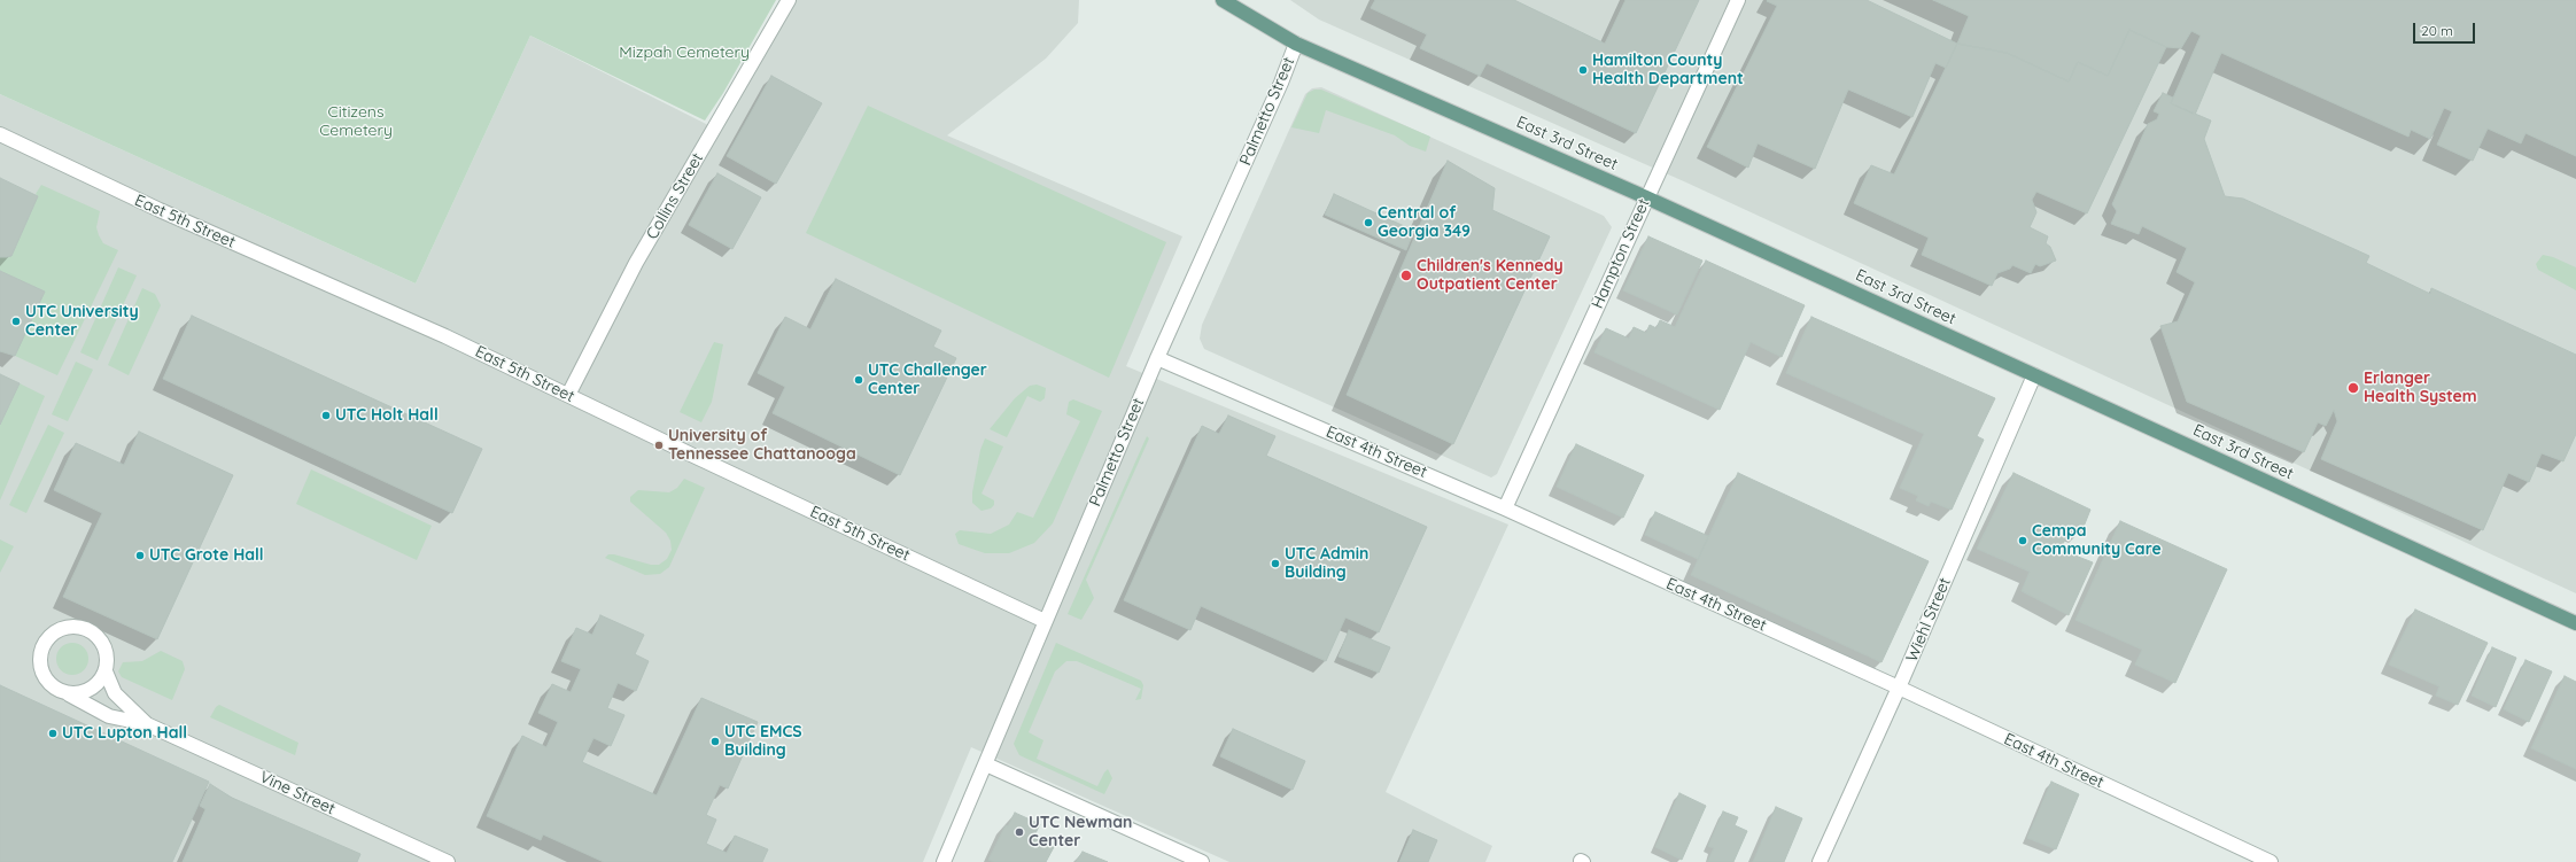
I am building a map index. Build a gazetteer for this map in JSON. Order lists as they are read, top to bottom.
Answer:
{
  "streets": {
    "main road": ["East 3rd Street"],
    "street": [
      "Palmetto Street",
      "Collins Street",
      "East 5th Street",
      "Hampton Street",
      "East 4th Street",
      "Wiehl Street",
      "Vine Street"
    ]
  },
  "crossings": [
    ["Palmetto Street", "East 3rd Street"],
    ["Palmetto Street", "East 5th Street"],
    ["Palmetto Street", "East 4th Street"],
    ["East 3rd Street", "Hampton Street"],
    ["East 3rd Street", "Wiehl Street"],
    ["Collins Street", "East 5th Street"],
    ["Hampton Street", "East 4th Street"],
    ["East 4th Street", "Wiehl Street"]
  ],
  "parks": ["Mizpah Cemetery", "Citizens Cemetery"],
  "places": [
    "Hamilton County Health Department",
    "Central of Georgia 349",
    "Children's Kennedy Outpatient Center",
    "UTC University Center",
    "UTC Challenger Center",
    "Erlanger Health System",
    "UTC Holt Hall",
    "University of Tennessee Chattanooga",
    "Cempa Community Care",
    "UTC Grote Hall",
    "UTC Admin Building",
    "UTC Lupton Hall",
    "UTC EMCS Building",
    "UTC Newman Center"
  ],
  "scale_bar": "20 m"
}
